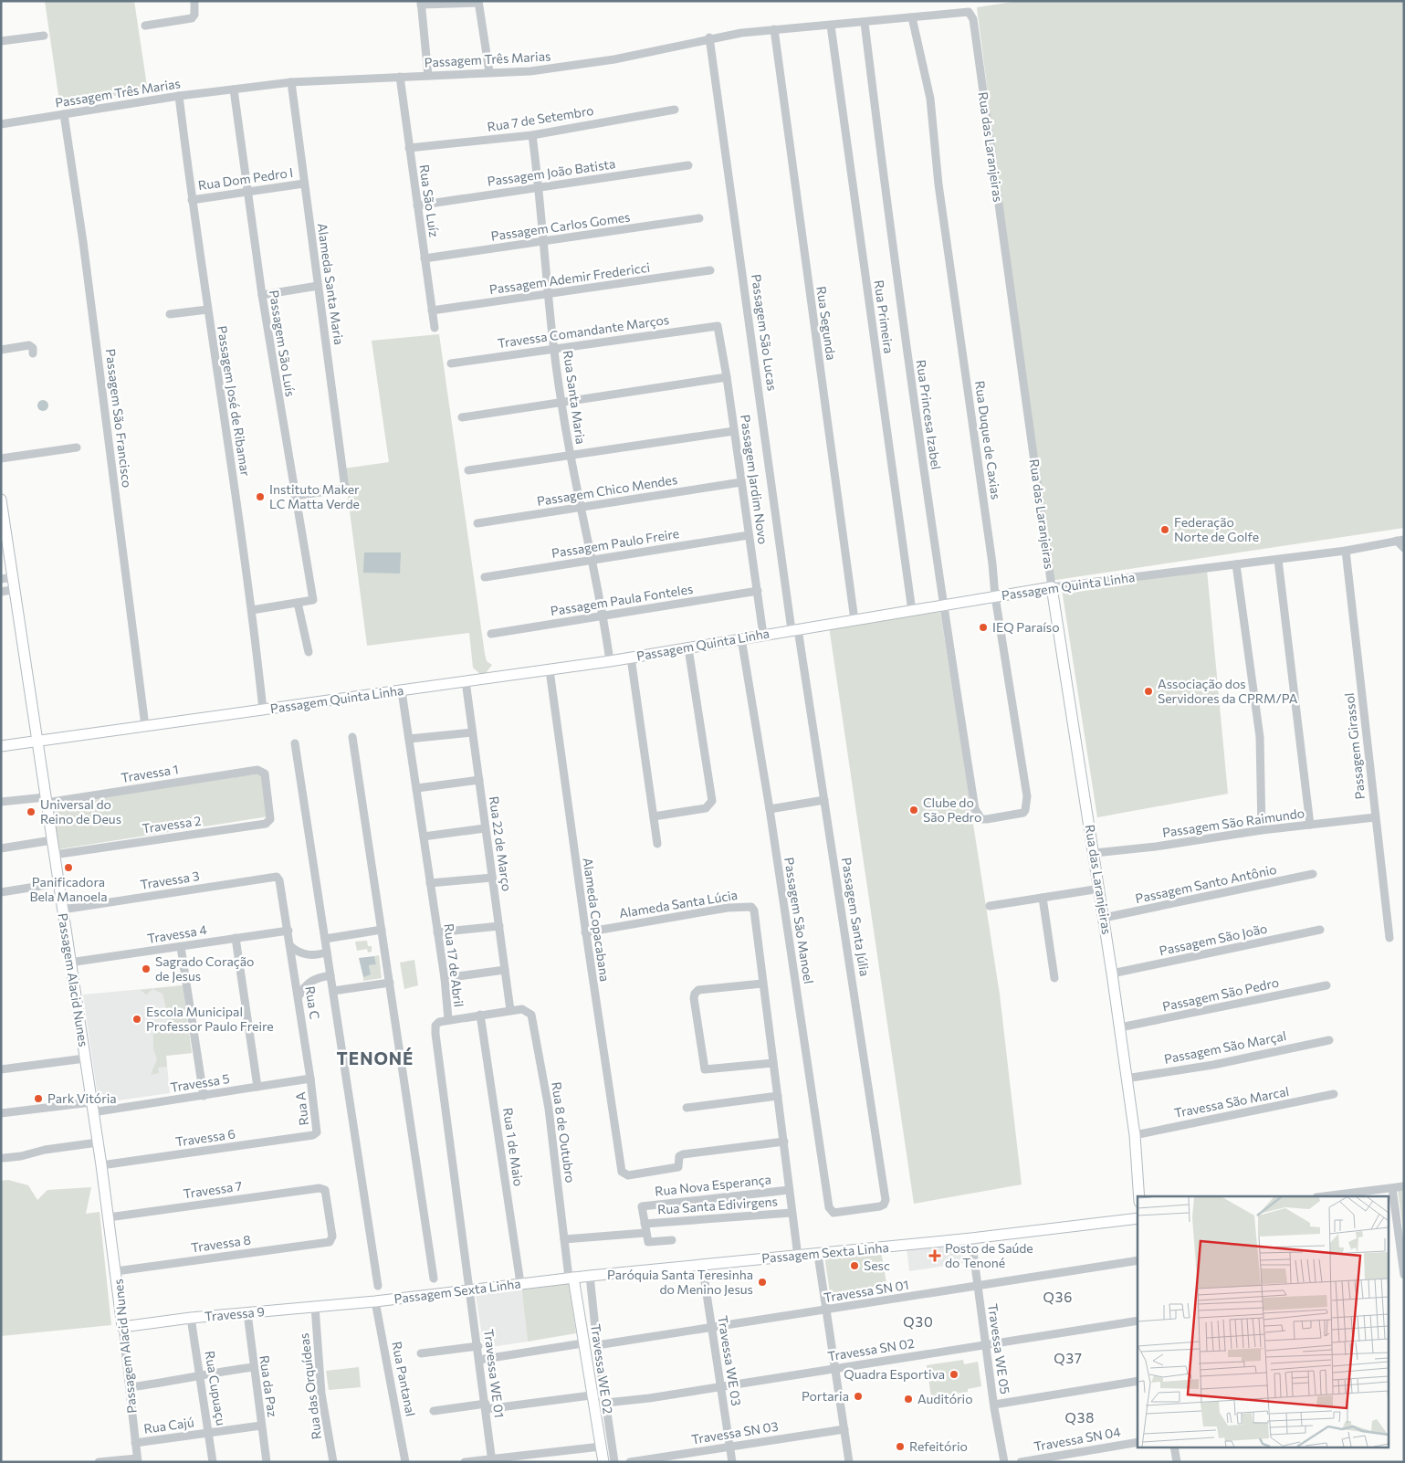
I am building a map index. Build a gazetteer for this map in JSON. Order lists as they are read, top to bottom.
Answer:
{
  "streets": {
    "street": [
      "Passagem Três Marias",
      "Rua 7 de Setembro",
      "Rua das Laranjeiras",
      "Passagem João Batista",
      "Rua Dom Pedro I",
      "Rua São Luíz",
      "Passagem Carlos Gomes",
      "Passagem Ademir Fredericci",
      "Alameda Santa Maria",
      "Rua Primeira",
      "Rua Segunda",
      "Travessa Comandante Marços",
      "Passagem São Lucas",
      "Passagem São Luís",
      "Rua Santa Maria",
      "Passagem José de Ribamar",
      "Rua Princesa Izabel",
      "Passagem São Francisco",
      "Rua Duque de Caxias",
      "Passagem Jardim Novo",
      "Passagem Chico Mendes",
      "Passagem Paulo Freire",
      "Passagem Quinta Linha",
      "Passagem Paula Fonteles",
      "Passagem Girassol",
      "Travessa 1",
      "Passagem São Raimundo",
      "Travessa 2",
      "Rua 22 de Março",
      "Travessa 3",
      "Passagem Santo Antônio",
      "Alameda Santa Lúcia",
      "Passagem Santa Júlia",
      "Alameda Copacabana",
      "Passagem São Manoel",
      "Travessa 4",
      "Passagem São João",
      "Rua 17 de Abril",
      "Passagem Alacid Nunes",
      "Passagem São Pedro",
      "Rua C",
      "Passagem São Marçal",
      "Travessa 5",
      "Travessa São Marcal",
      "Rua A",
      "Rua 8 de Outubro",
      "Travessa 6",
      "Rua 1 de Maio",
      "Rua Nova Esperança",
      "Travessa 7",
      "Rua Santa Edivirgens",
      "Travessa 8",
      "Passagem Sexta Linha",
      "Travessa SN 01",
      "Travessa 9",
      "Travessa WE 05",
      "Travessa SN 02",
      "Travessa WE 03",
      "Travessa WE 02",
      "Travessa WE 01",
      "Rua Pantanal",
      "Rua da Paz",
      "Rua das Orquídeas",
      "Rua Cupuaçu",
      "Rua Cajú",
      "Travessa SN 03",
      "Travessa SN 04"
    ]
  },
  "crossings": [
    ["Passagem Três Marias", "Rua das Laranjeiras"],
    ["Passagem Três Marias", "Rua São Luíz"],
    ["Passagem Três Marias", "Alameda Santa Maria"],
    ["Passagem Três Marias", "Rua Primeira"],
    ["Passagem Três Marias", "Rua Segunda"],
    ["Passagem Três Marias", "Passagem São Lucas"],
    ["Passagem Três Marias", "Passagem São Luís"],
    ["Passagem Três Marias", "Passagem José de Ribamar"],
    ["Passagem Três Marias", "Rua Princesa Izabel"],
    ["Passagem Três Marias", "Passagem São Francisco"],
    ["Passagem Três Marias", "Rua Duque de Caxias"],
    ["Rua 7 de Setembro", "Rua São Luíz"],
    ["Rua 7 de Setembro", "Rua Santa Maria"],
    ["Rua das Laranjeiras", "Passagem Quinta Linha"],
    ["Rua das Laranjeiras", "Passagem São Raimundo"],
    ["Rua das Laranjeiras", "Passagem Santo Antônio"],
    ["Rua das Laranjeiras", "Passagem São João"],
    ["Rua das Laranjeiras", "Passagem São Pedro"],
    ["Rua das Laranjeiras", "Passagem São Marçal"],
    ["Rua das Laranjeiras", "Travessa São Marcal"],
    ["Passagem João Batista", "Rua São Luíz"],
    ["Passagem João Batista", "Rua Santa Maria"],
    ["Rua Dom Pedro I", "Alameda Santa Maria"],
    ["Rua Dom Pedro I", "Passagem São Luís"],
    ["Rua Dom Pedro I", "Passagem José de Ribamar"],
    ["Rua São Luíz", "Passagem Carlos Gomes"],
    ["Rua São Luíz", "Passagem Ademir Fredericci"],
    ["Passagem Carlos Gomes", "Rua Santa Maria"],
    ["Passagem Ademir Fredericci", "Rua Santa Maria"],
    ["Alameda Santa Maria", "Passagem São Luís"],
    ["Rua Primeira", "Passagem Quinta Linha"],
    ["Rua Segunda", "Passagem Quinta Linha"],
    ["Travessa Comandante Marços", "Rua Santa Maria"],
    ["Travessa Comandante Marços", "Passagem Jardim Novo"],
    ["Passagem São Lucas", "Passagem Quinta Linha"],
    ["Passagem São Lucas", "Passagem Santa Júlia"],
    ["Rua Santa Maria", "Passagem Chico Mendes"],
    ["Rua Santa Maria", "Passagem Paulo Freire"],
    ["Rua Santa Maria", "Passagem Quinta Linha"],
    ["Rua Santa Maria", "Passagem Paula Fonteles"],
    ["Passagem José de Ribamar", "Passagem Quinta Linha"],
    ["Rua Princesa Izabel", "Rua Duque de Caxias"],
    ["Rua Princesa Izabel", "Passagem Quinta Linha"],
    ["Passagem São Francisco", "Passagem Quinta Linha"],
    ["Rua Duque de Caxias", "Passagem Quinta Linha"],
    ["Passagem Jardim Novo", "Passagem Chico Mendes"],
    ["Passagem Jardim Novo", "Passagem Paulo Freire"],
    ["Passagem Jardim Novo", "Passagem Quinta Linha"],
    ["Passagem Jardim Novo", "Passagem Paula Fonteles"],
    ["Passagem Quinta Linha", "Passagem Girassol"],
    ["Passagem Quinta Linha", "Rua 22 de Março"],
    ["Passagem Quinta Linha", "Passagem Santa Júlia"],
    ["Passagem Quinta Linha", "Alameda Copacabana"],
    ["Passagem Quinta Linha", "Passagem São Manoel"],
    ["Passagem Quinta Linha", "Rua 17 de Abril"],
    ["Passagem Quinta Linha", "Passagem Alacid Nunes"],
    ["Passagem Girassol", "Passagem São Raimundo"],
    ["Travessa 1", "Travessa 2"],
    ["Travessa 1", "Passagem Alacid Nunes"],
    ["Travessa 2", "Passagem Alacid Nunes"],
    ["Rua 22 de Março", "Rua 8 de Outubro"],
    ["Travessa 3", "Passagem Alacid Nunes"],
    ["Travessa 3", "Rua C"],
    ["Alameda Santa Lúcia", "Alameda Copacabana"],
    ["Passagem Santa Júlia", "Passagem São Manoel"],
    ["Travessa 4", "Passagem Alacid Nunes"],
    ["Travessa 4", "Rua C"],
    ["Rua 17 de Abril", "Passagem Sexta Linha"],
    ["Rua 17 de Abril", "Travessa WE 01"],
    ["Passagem Alacid Nunes", "Travessa 5"],
    ["Passagem Alacid Nunes", "Travessa 6"],
    ["Passagem Alacid Nunes", "Travessa 7"],
    ["Passagem Alacid Nunes", "Travessa 8"],
    ["Passagem Alacid Nunes", "Travessa 9"],
    ["Passagem Alacid Nunes", "Rua Cajú"],
    ["Rua C", "Travessa 5"],
    ["Rua C", "Rua A"],
    ["Travessa 5", "Rua A"],
    ["Rua A", "Travessa 6"],
    ["Rua 8 de Outubro", "Passagem Sexta Linha"],
    ["Rua 8 de Outubro", "Travessa WE 02"],
    ["Rua 1 de Maio", "Passagem Sexta Linha"],
    ["Rua Nova Esperança", "Rua Santa Edivirgens"],
    ["Travessa 7", "Travessa 8"],
    ["Passagem Sexta Linha", "Travessa 9"],
    ["Passagem Sexta Linha", "Travessa WE 05"],
    ["Passagem Sexta Linha", "Travessa WE 03"],
    ["Passagem Sexta Linha", "Travessa WE 02"],
    ["Passagem Sexta Linha", "Travessa WE 01"],
    ["Passagem Sexta Linha", "Rua Pantanal"],
    ["Travessa SN 01", "Travessa WE 05"],
    ["Travessa SN 01", "Travessa WE 03"],
    ["Travessa SN 01", "Travessa WE 02"],
    ["Travessa 9", "Rua da Paz"],
    ["Travessa 9", "Rua das Orquídeas"],
    ["Travessa 9", "Rua Cupuaçu"],
    ["Travessa WE 05", "Travessa SN 02"],
    ["Travessa SN 02", "Travessa WE 03"],
    ["Travessa SN 02", "Travessa WE 02"],
    ["Travessa WE 03", "Travessa SN 03"],
    ["Rua da Paz", "Rua Cajú"],
    ["Rua Cupuaçu", "Rua Cajú"]
  ],
  "districts": [
    "TENONÉ",
    "Q36",
    "Q30",
    "Q37",
    "Q38"
  ],
  "places": {
    "other": [
      "Instituto Maker LC Matta Verde",
      "Federação Norte de Golfe",
      "IEQ Paraíso",
      "Associação dos Servidores da CPRM/PA",
      "Clube do São Pedro",
      "Universal do Reino de Deus",
      "Panificadora Bela Manoela",
      "Sagrado Coração de Jesus",
      "Escola Municipal Professor Paulo Freire",
      "Park Vitória",
      "Sesc",
      "Paróquia Santa Teresinha do Menino Jesus",
      "Quadra Esportiva",
      "Portaria",
      "Auditório",
      "Refeitório"
    ],
    "health": ["Posto de Saúde do Tenoné"]
  }
}
